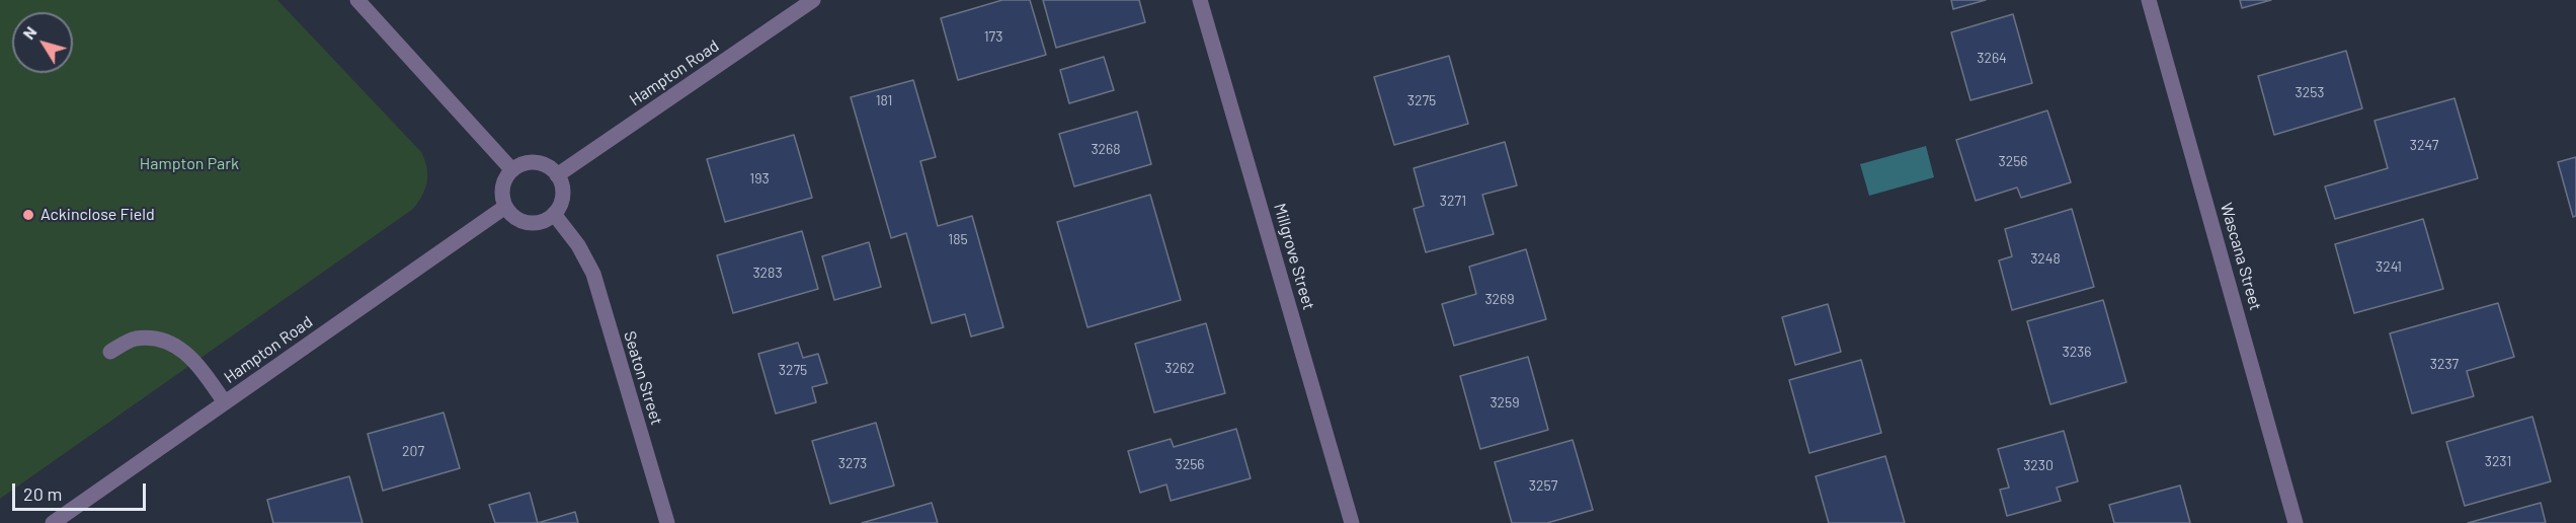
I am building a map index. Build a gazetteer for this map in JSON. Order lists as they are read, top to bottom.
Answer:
{
  "streets": {
    "street": [
      "Hampton Road",
      "Millgrove Street",
      "Wascana Street",
      "Seaton Street"
    ]
  },
  "crossings": [
    ["Hampton Road", "Seaton Street"]
  ],
  "parks": ["Hampton Park"],
  "places": ["Ackinclose Field"],
  "house_numbers": [
    "173",
    "3264",
    "3253",
    "181",
    "3275",
    "3247",
    "3268",
    "3256",
    "193",
    "3271",
    "185",
    "3248",
    "3241",
    "3283",
    "3269",
    "3236",
    "3237",
    "3262",
    "3275",
    "3259",
    "207",
    "3231",
    "3273",
    "3256",
    "3230",
    "3257"
  ],
  "scale_bar": "20 m",
  "north": "top left"
}
